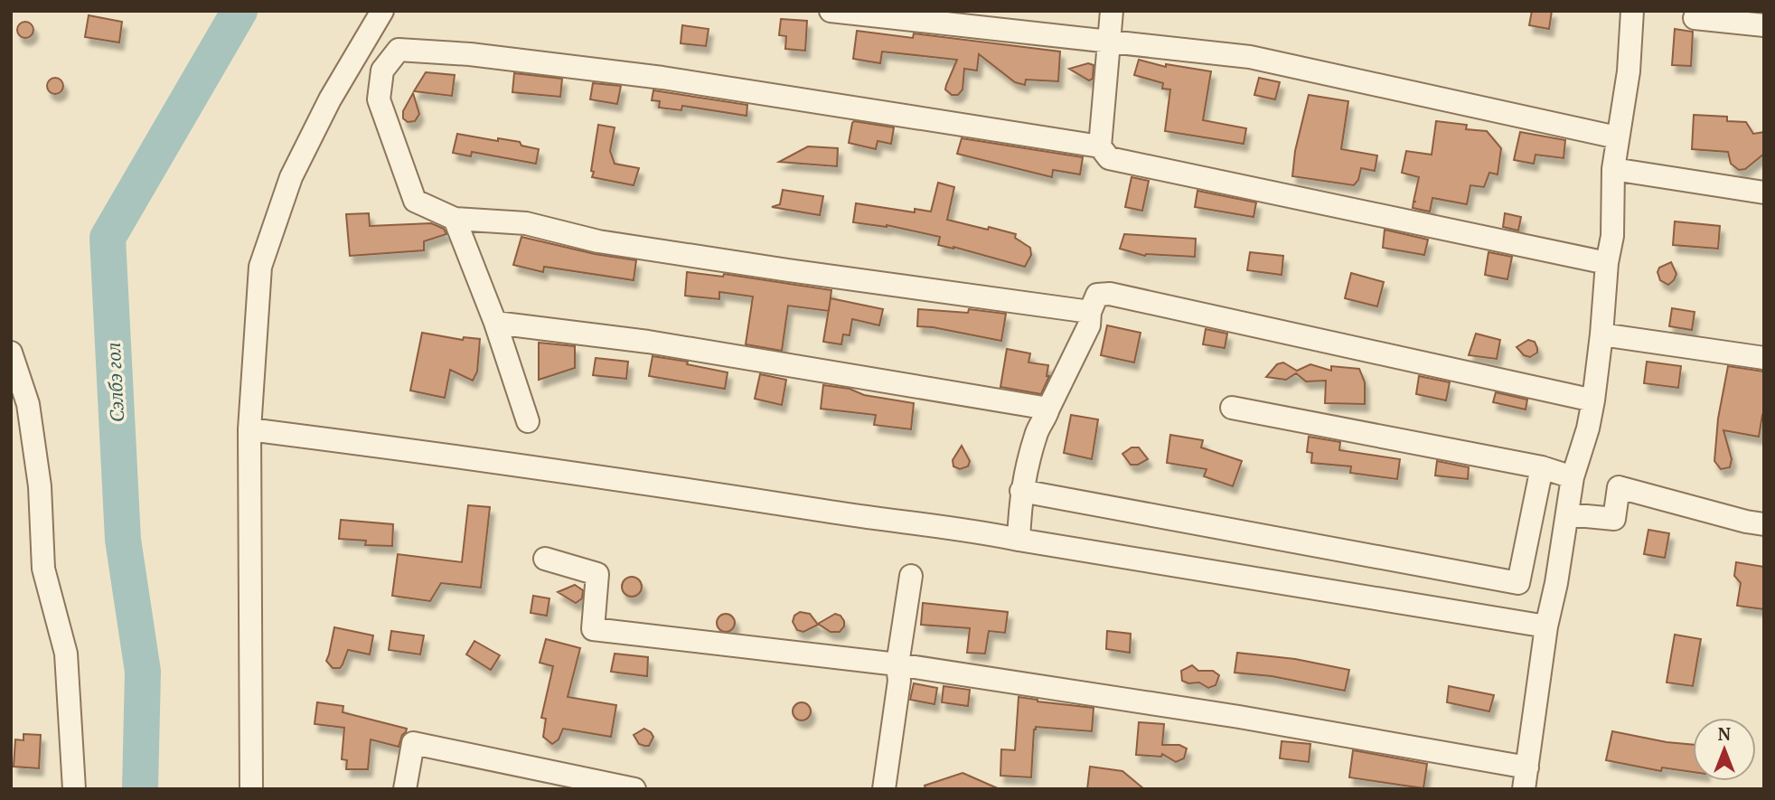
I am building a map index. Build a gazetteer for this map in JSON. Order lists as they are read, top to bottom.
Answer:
{
  "water": ["Сэлбэ гол"],
  "north": "top"
}
